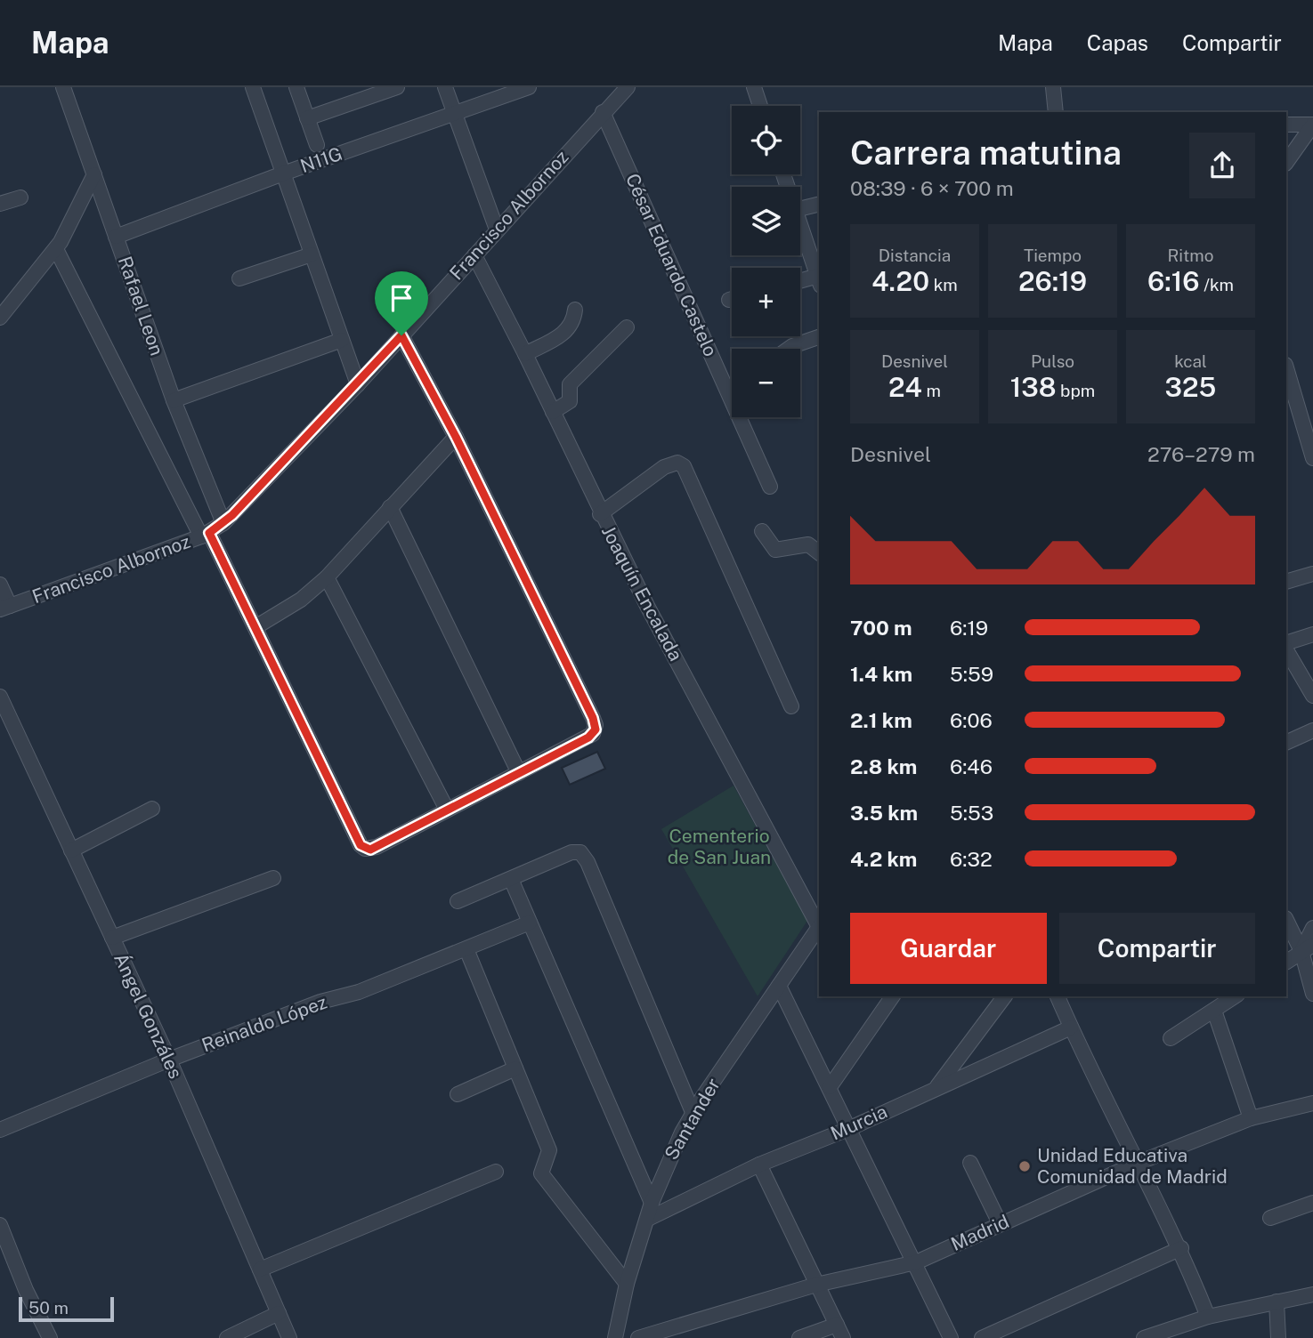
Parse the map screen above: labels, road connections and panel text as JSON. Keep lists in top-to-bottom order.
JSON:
{
  "streets": {
    "street": [
      "N11G",
      "Francisco Albornoz",
      "César Eduardo Castelo",
      "Rafael Leon",
      "Joaquín Encalada",
      "Ángel Gonzáles",
      "Reinaldo López",
      "Santander",
      "Murcia",
      "Madrid"
    ]
  },
  "crossings": [
    ["N11G", "Rafael Leon"],
    ["Francisco Albornoz", "César Eduardo Castelo"],
    ["Francisco Albornoz", "Rafael Leon"],
    ["Francisco Albornoz", "Joaquín Encalada"],
    ["Ángel Gonzáles", "Reinaldo López"],
    ["Santander", "Murcia"]
  ],
  "parks": ["Cementerio de San Juan"],
  "places": ["Unidad Educativa Comunidad de Madrid"],
  "scale_bar": "50 m",
  "page": {
    "header": "Mapa",
    "nav": ["Mapa", "Capas", "Compartir"],
    "map_buttons": ["+", "−"],
    "heading": ["Carrera matutina", "08:39 · 6 × 700 m"],
    "stats": [
      ["Distancia", "4.20 km"],
      ["Tiempo", "26:19"],
      ["Ritmo", "6:16 /km"],
      ["Desnivel", "24 m"],
      ["Pulso", "138 bpm"],
      ["kcal", "325"]
    ],
    "chart": ["Desnivel", "276–279 m"],
    "list": [
      {
        "name": "700 m",
        "note": "6:19"
      },
      {
        "name": "1.4 km",
        "note": "5:59"
      },
      {
        "name": "2.1 km",
        "note": "6:06"
      },
      {
        "name": "2.8 km",
        "note": "6:46"
      },
      {
        "name": "3.5 km",
        "note": "5:53"
      },
      {
        "name": "4.2 km",
        "note": "6:32"
      }
    ],
    "buttons": ["Guardar", "Compartir"],
    "scale": "50 m"
  }
}
